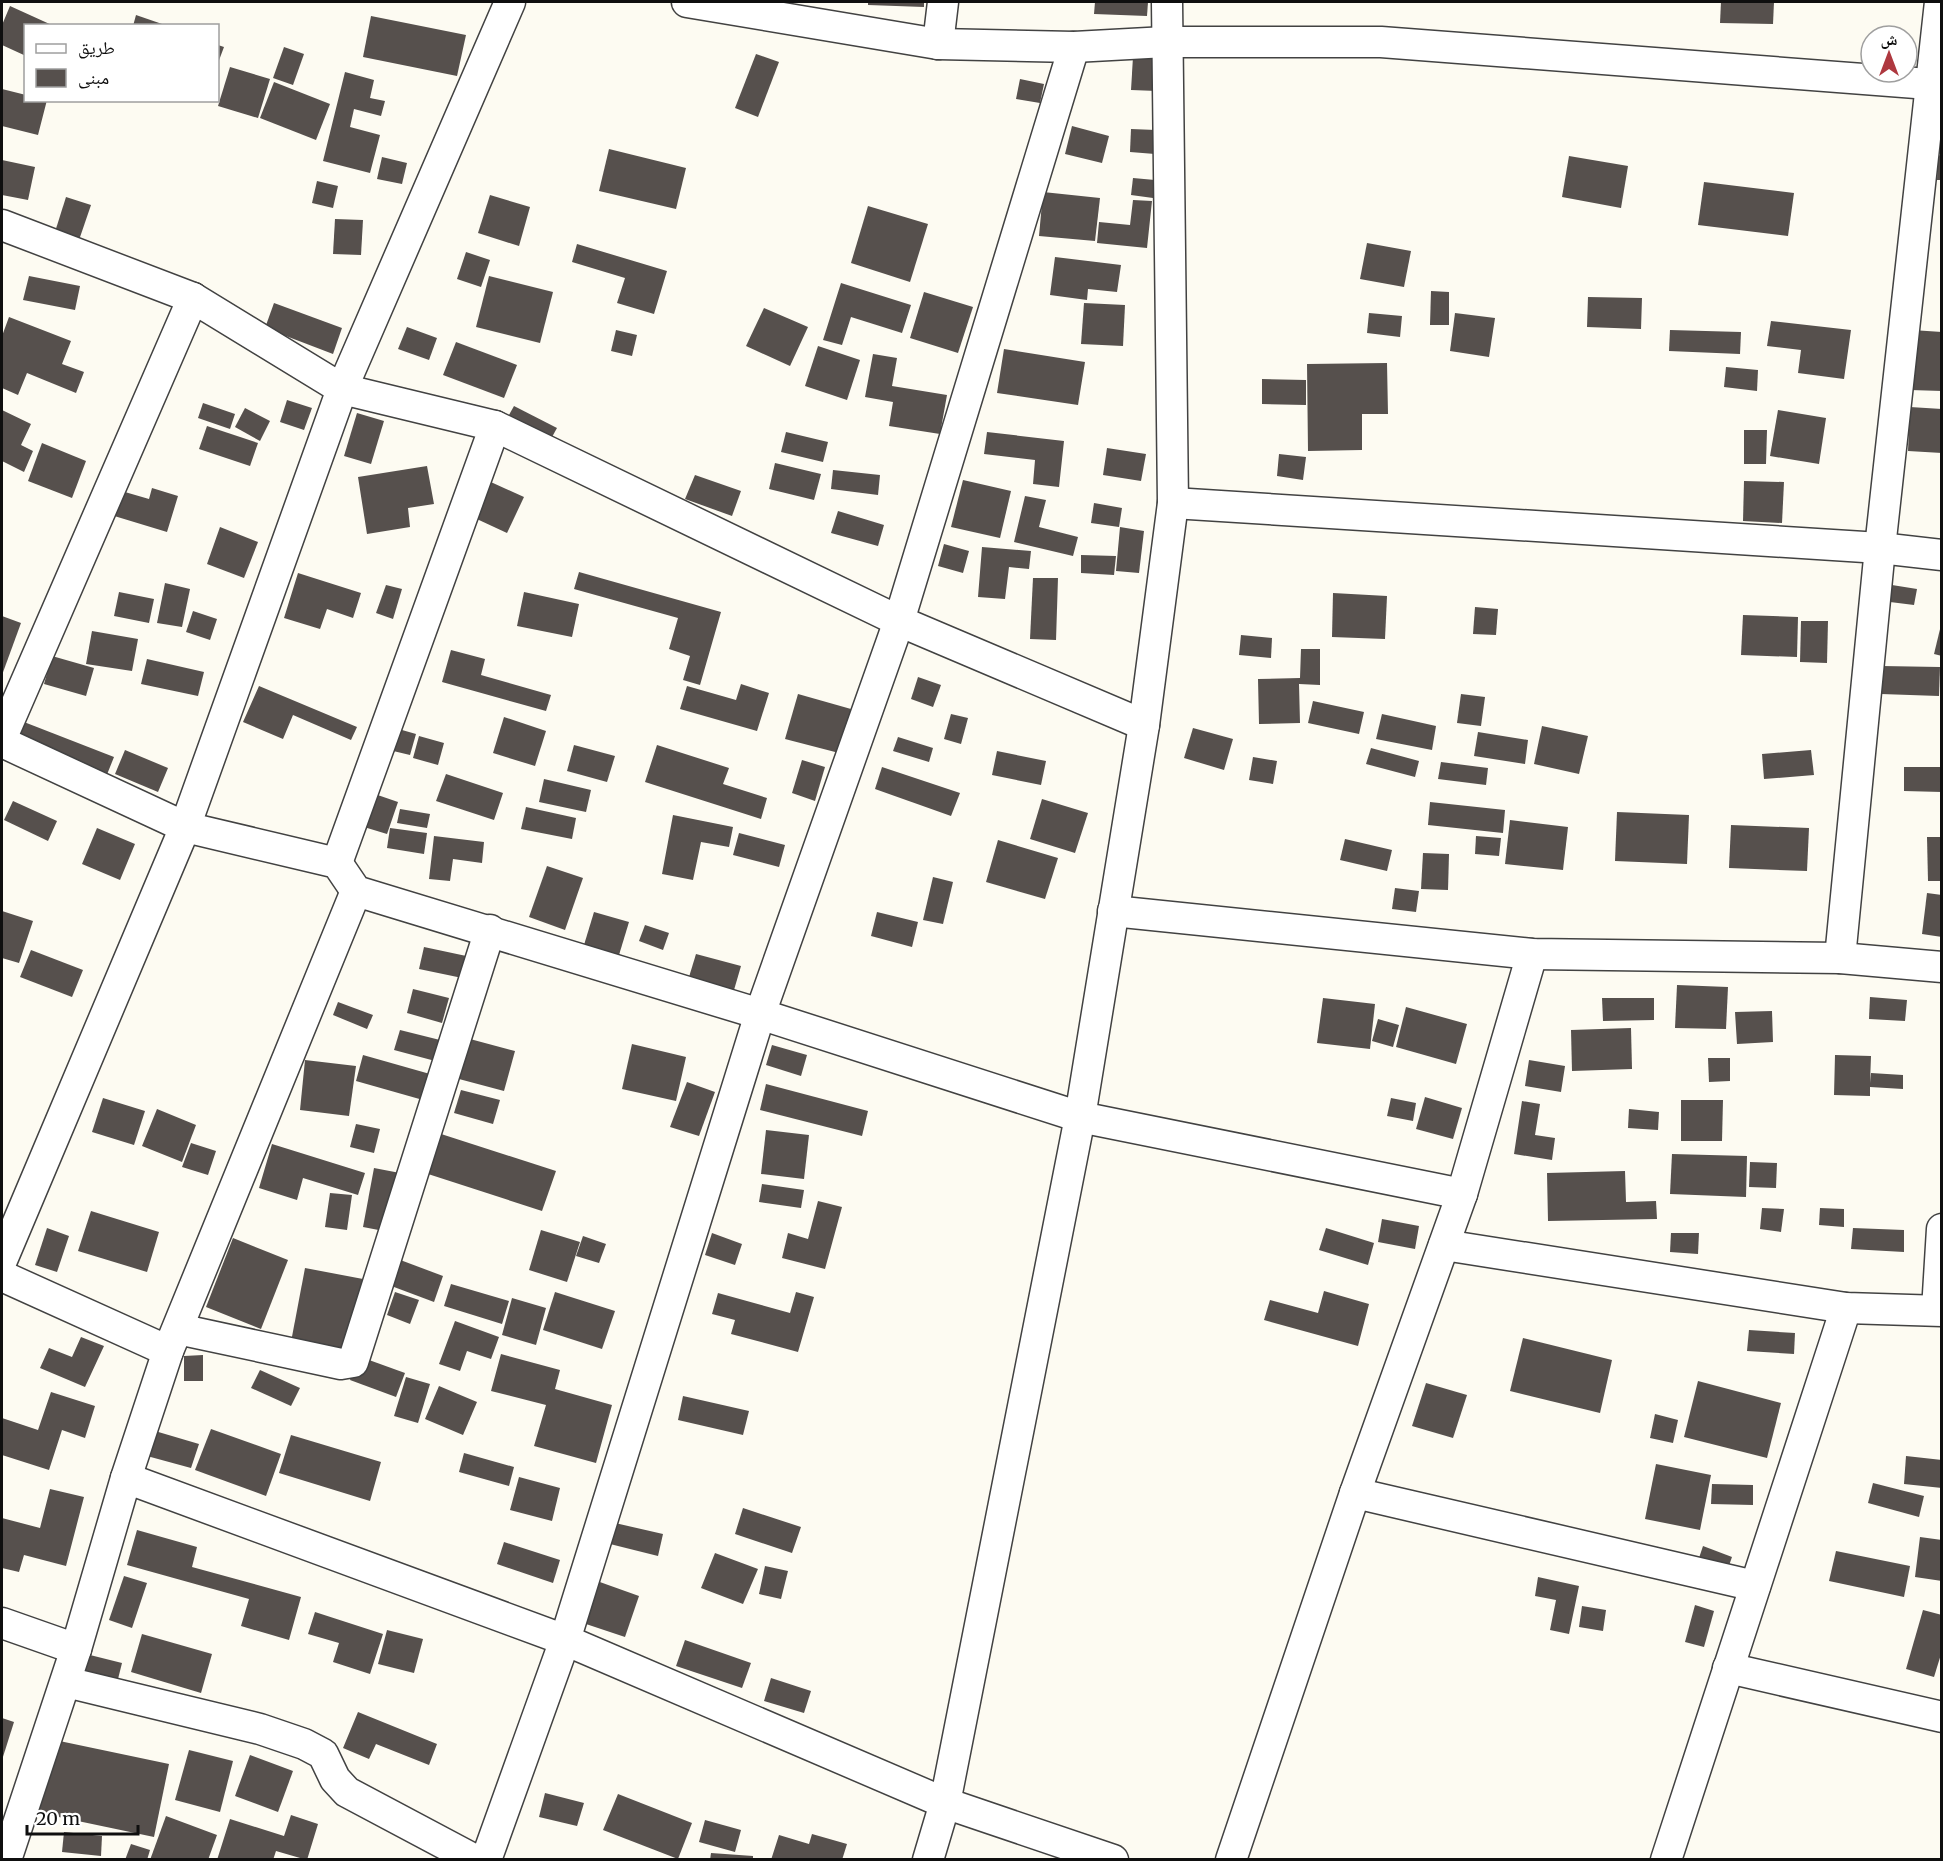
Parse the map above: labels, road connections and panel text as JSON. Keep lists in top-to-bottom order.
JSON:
{
  "legend": ["طريق", "مبنى"],
  "scale_bar": "20 m",
  "north": "top"
}
